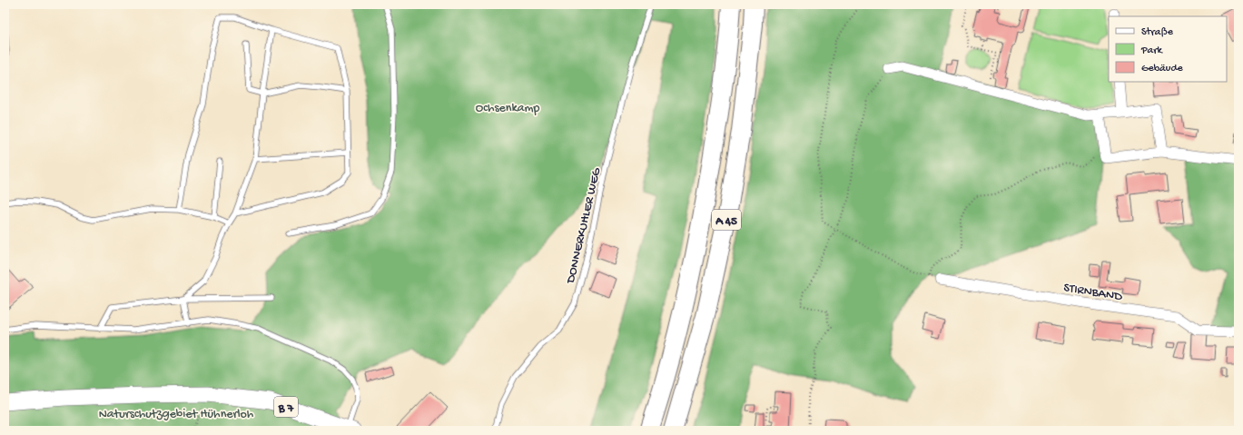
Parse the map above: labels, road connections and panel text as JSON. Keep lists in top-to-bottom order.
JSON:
{
  "streets": {
    "highway": ["A 45"],
    "main road": ["B 7"],
    "street": ["STIRNBAND"],
    "lane": ["DONNERKUHLER WEG"]
  },
  "parks": ["Ochsenkamp", "Naturschutzgebiet Hühnerloh"],
  "legend": ["Straße", "Park", "Gebäude"]
}
